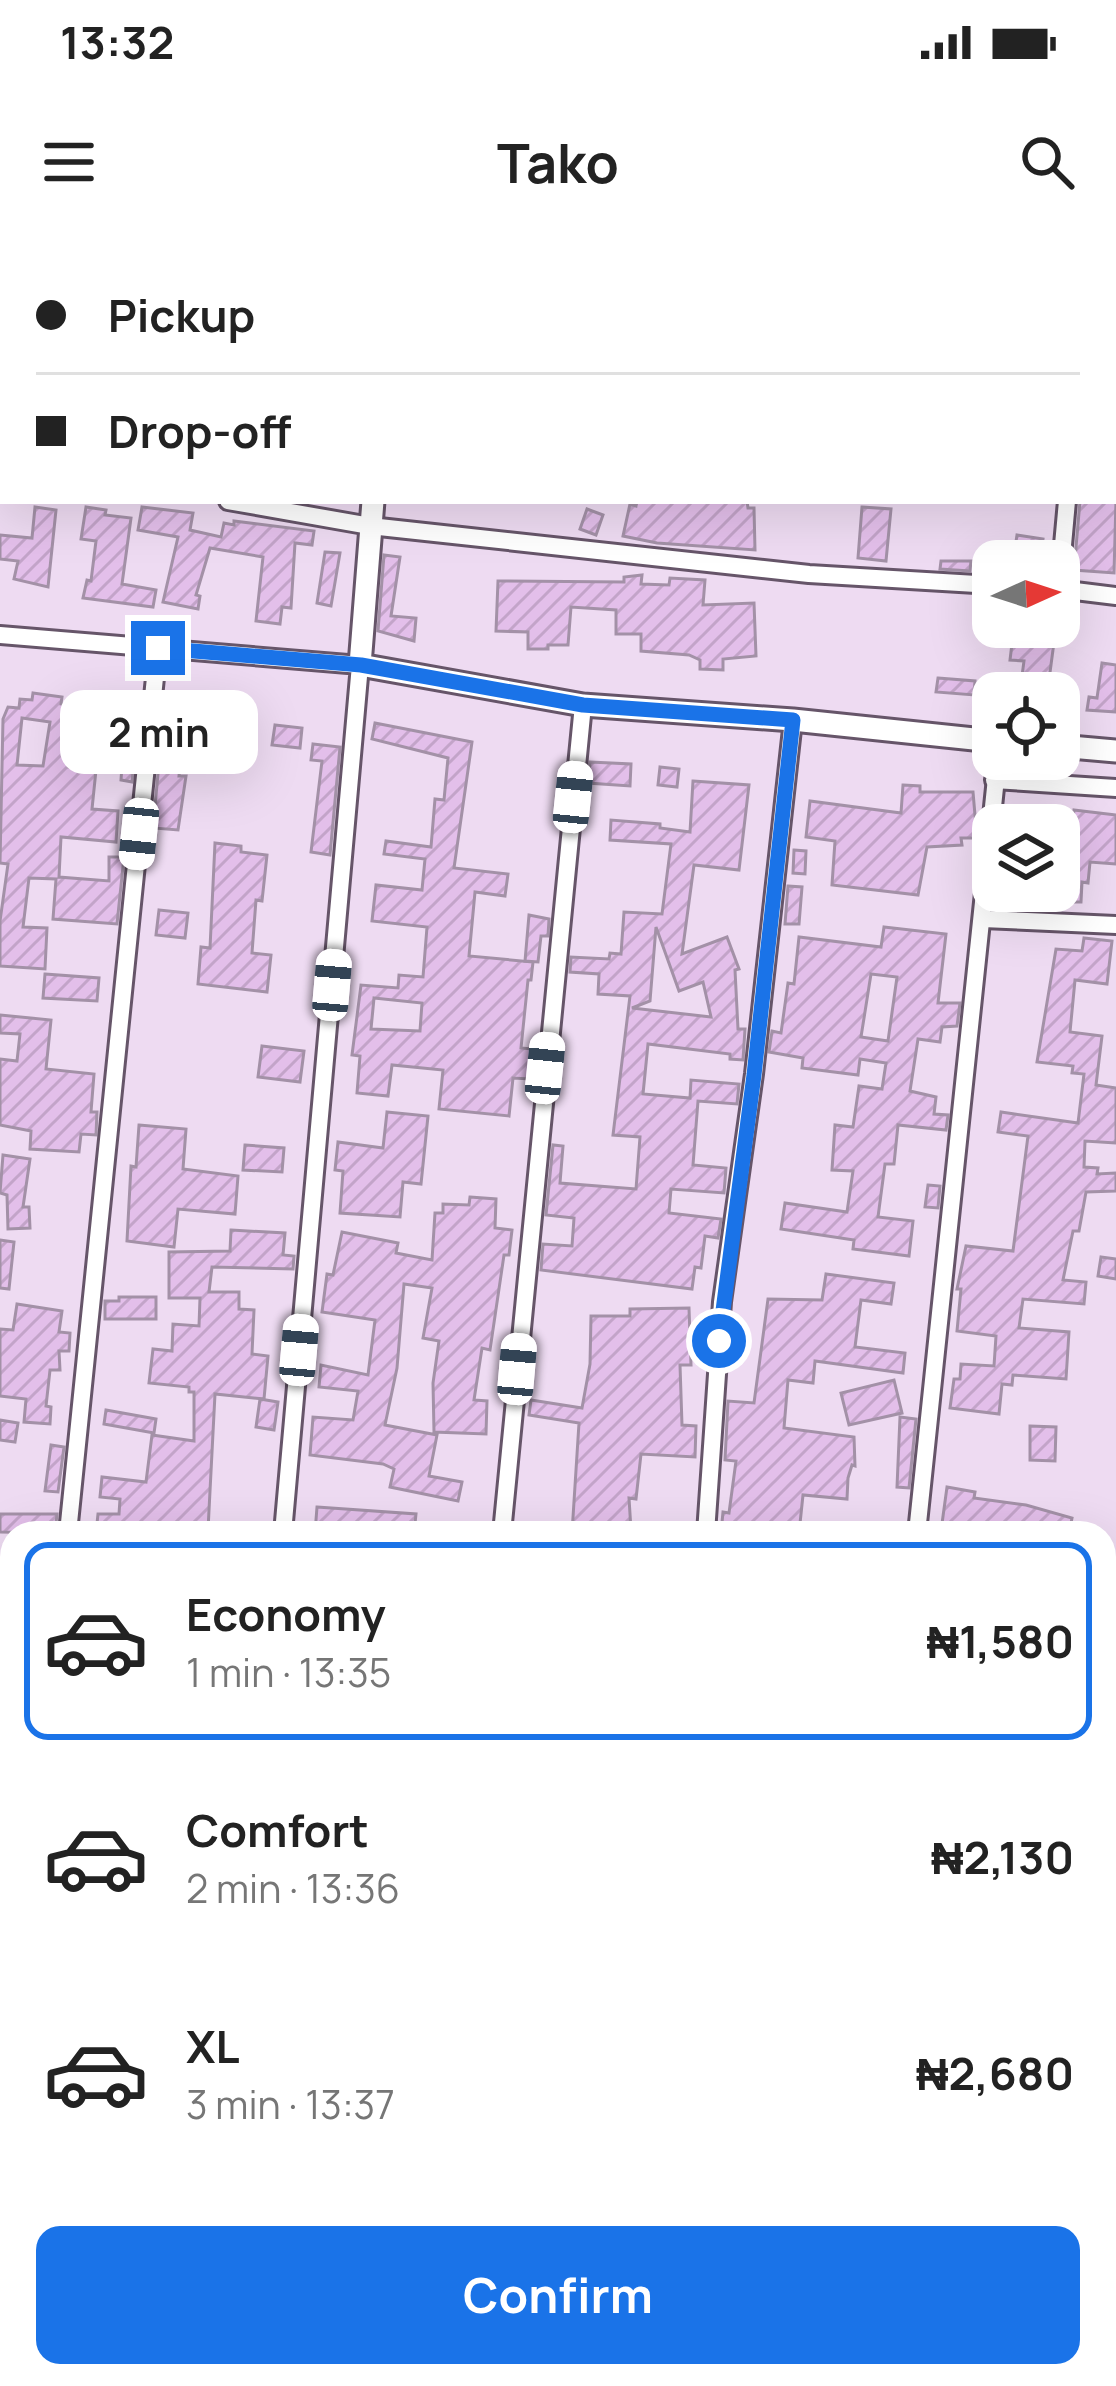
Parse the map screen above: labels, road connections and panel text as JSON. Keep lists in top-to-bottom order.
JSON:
{
  "north": "right",
  "page": {
    "status": "13:32",
    "header": "Tako",
    "banner": ["Pickup", "Drop-off"],
    "bubble": "2 min",
    "list": [
      {
        "name": "Economy",
        "note": "1 min · 13:35",
        "value": "₦1,580"
      },
      {
        "name": "Comfort",
        "note": "2 min · 13:36",
        "value": "₦2,130"
      },
      {
        "name": "XL",
        "note": "3 min · 13:37",
        "value": "₦2,680"
      }
    ],
    "buttons": "Confirm"
  }
}
